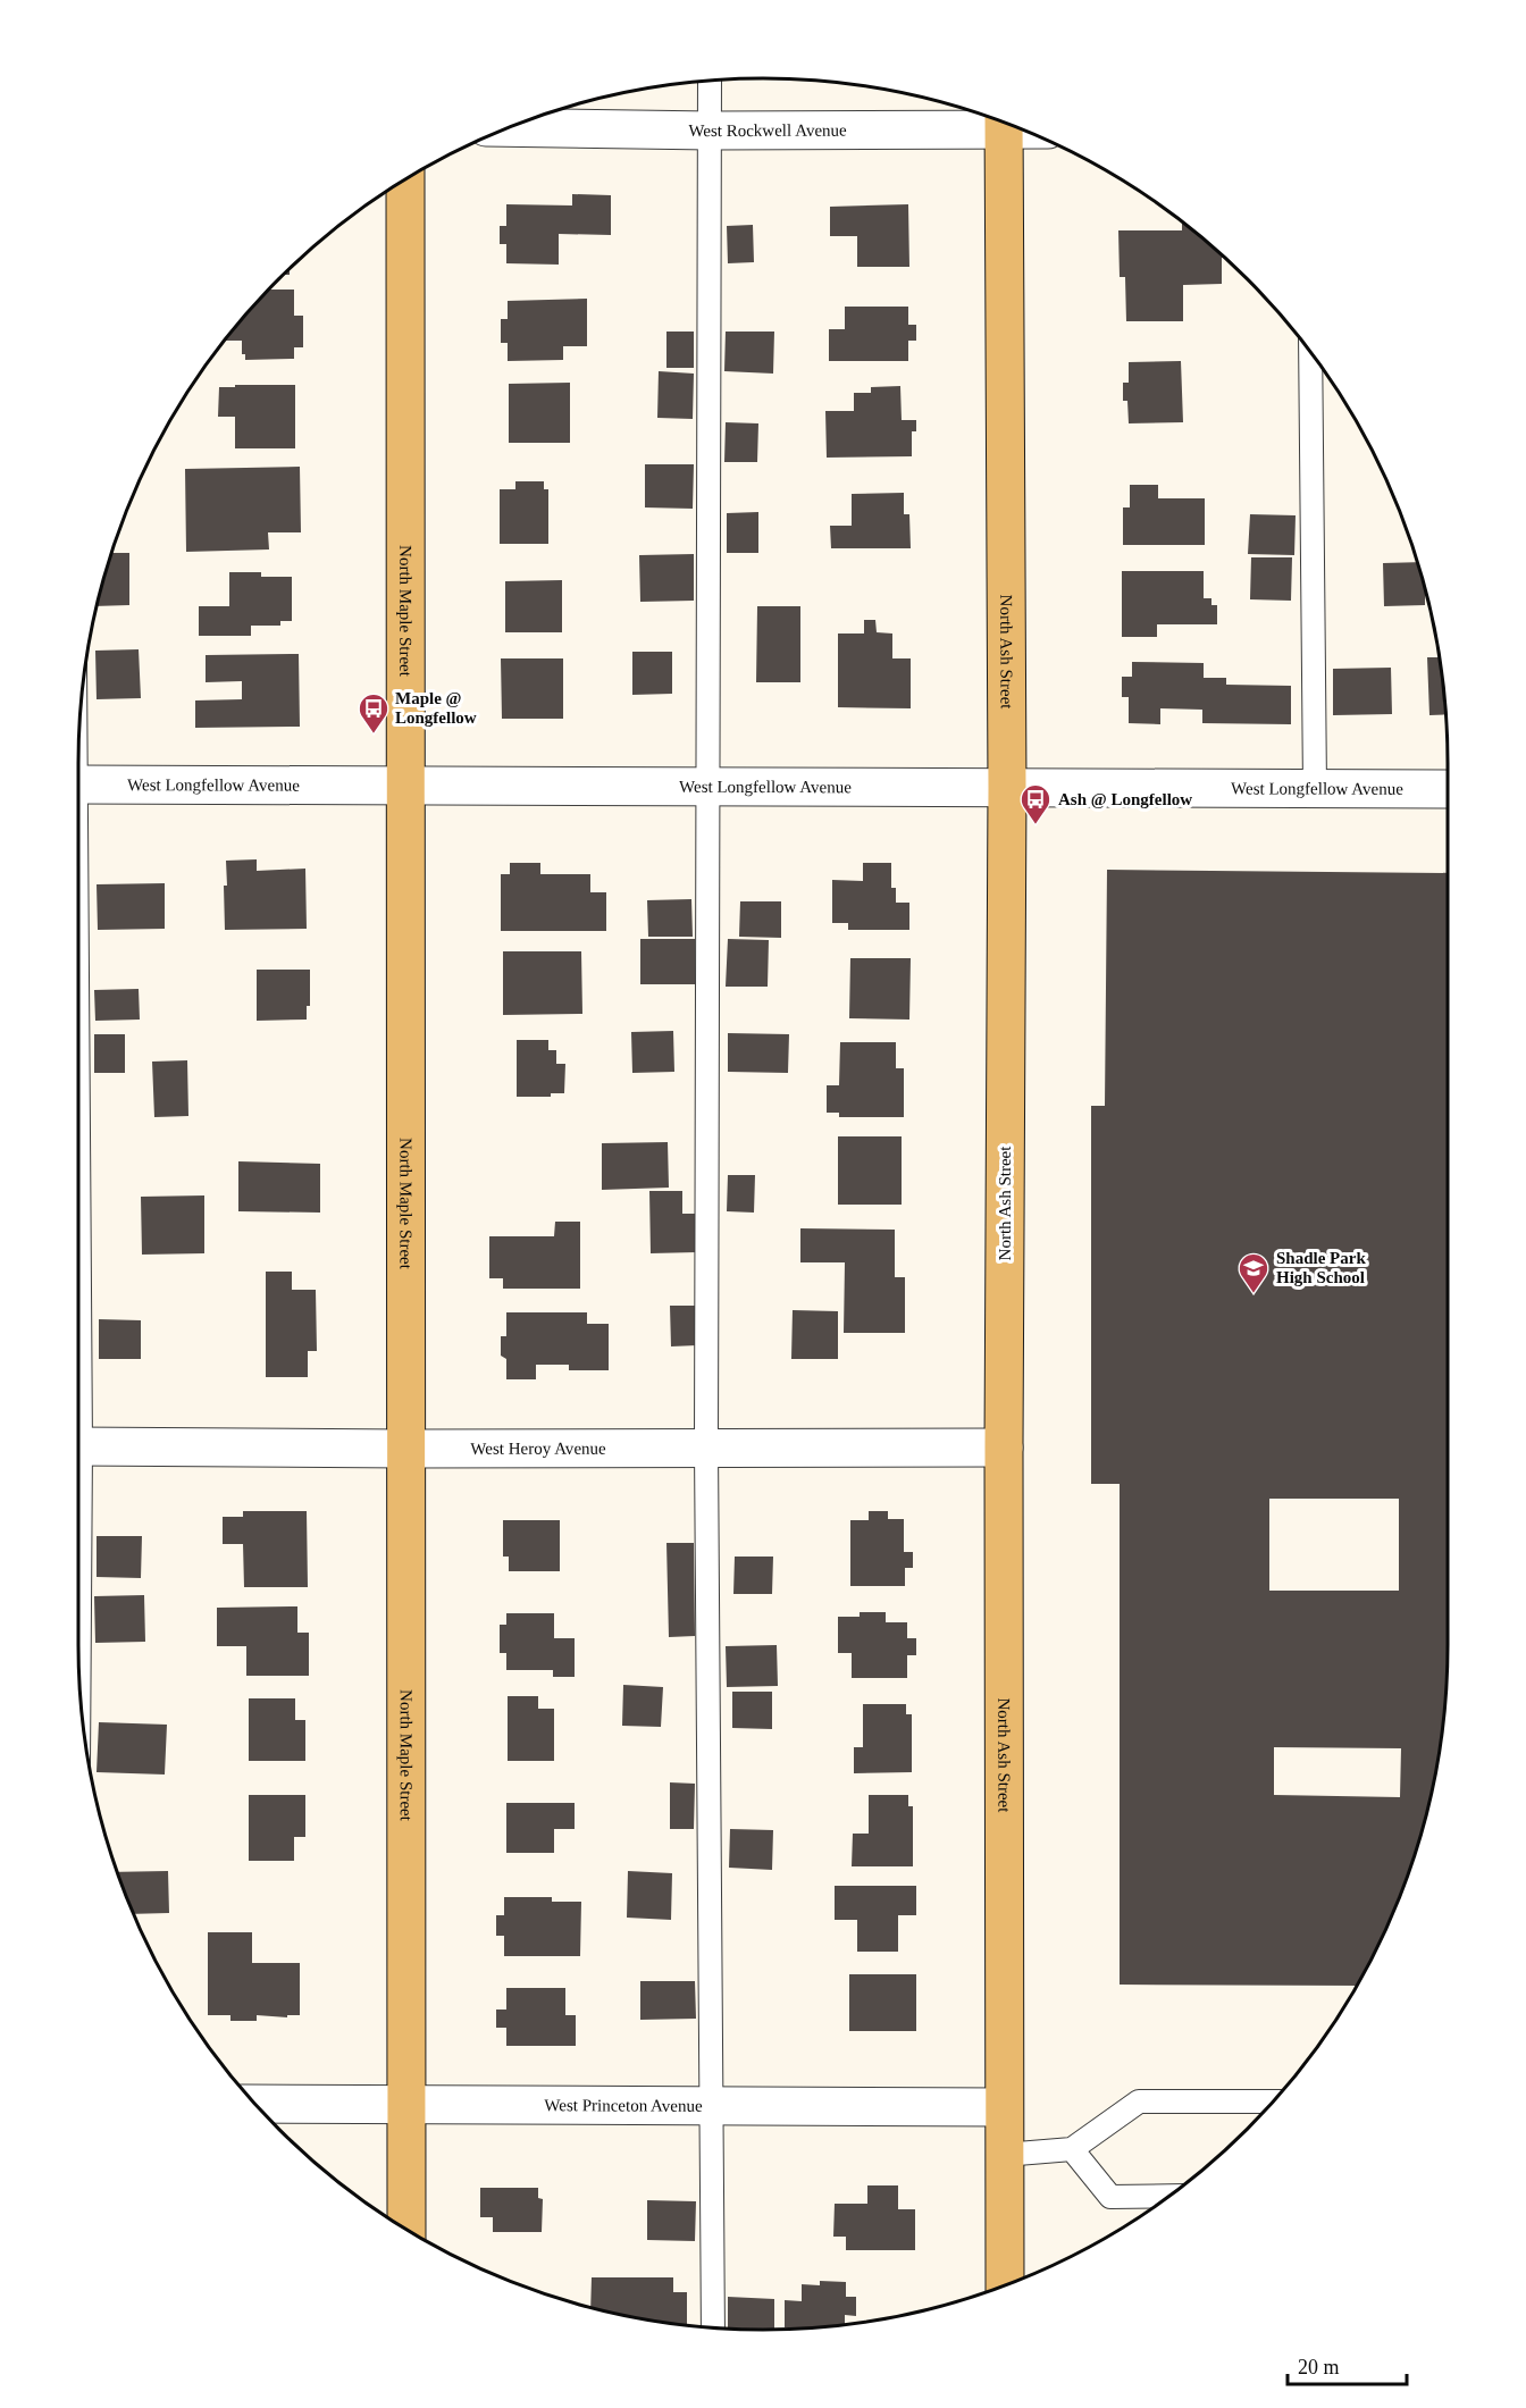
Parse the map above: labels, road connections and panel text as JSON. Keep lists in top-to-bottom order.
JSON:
{
  "streets": {
    "main road": ["North Maple Street", "North Ash Street"],
    "street": [
      "West Rockwell Avenue",
      "West Longfellow Avenue",
      "West Heroy Avenue",
      "West Princeton Avenue"
    ]
  },
  "crossings": [
    ["North Maple Street", "West Longfellow Avenue"],
    ["North Maple Street", "West Heroy Avenue"],
    ["North Maple Street", "West Princeton Avenue"],
    ["North Ash Street", "West Longfellow Avenue"],
    ["North Ash Street", "West Heroy Avenue"],
    ["North Ash Street", "West Princeton Avenue"]
  ],
  "places": {
    "bus stop": ["Maple @ Longfellow", "Ash @ Longfellow"],
    "school or university": ["Shadle Park High School"]
  },
  "scale_bar": "20 m"
}
